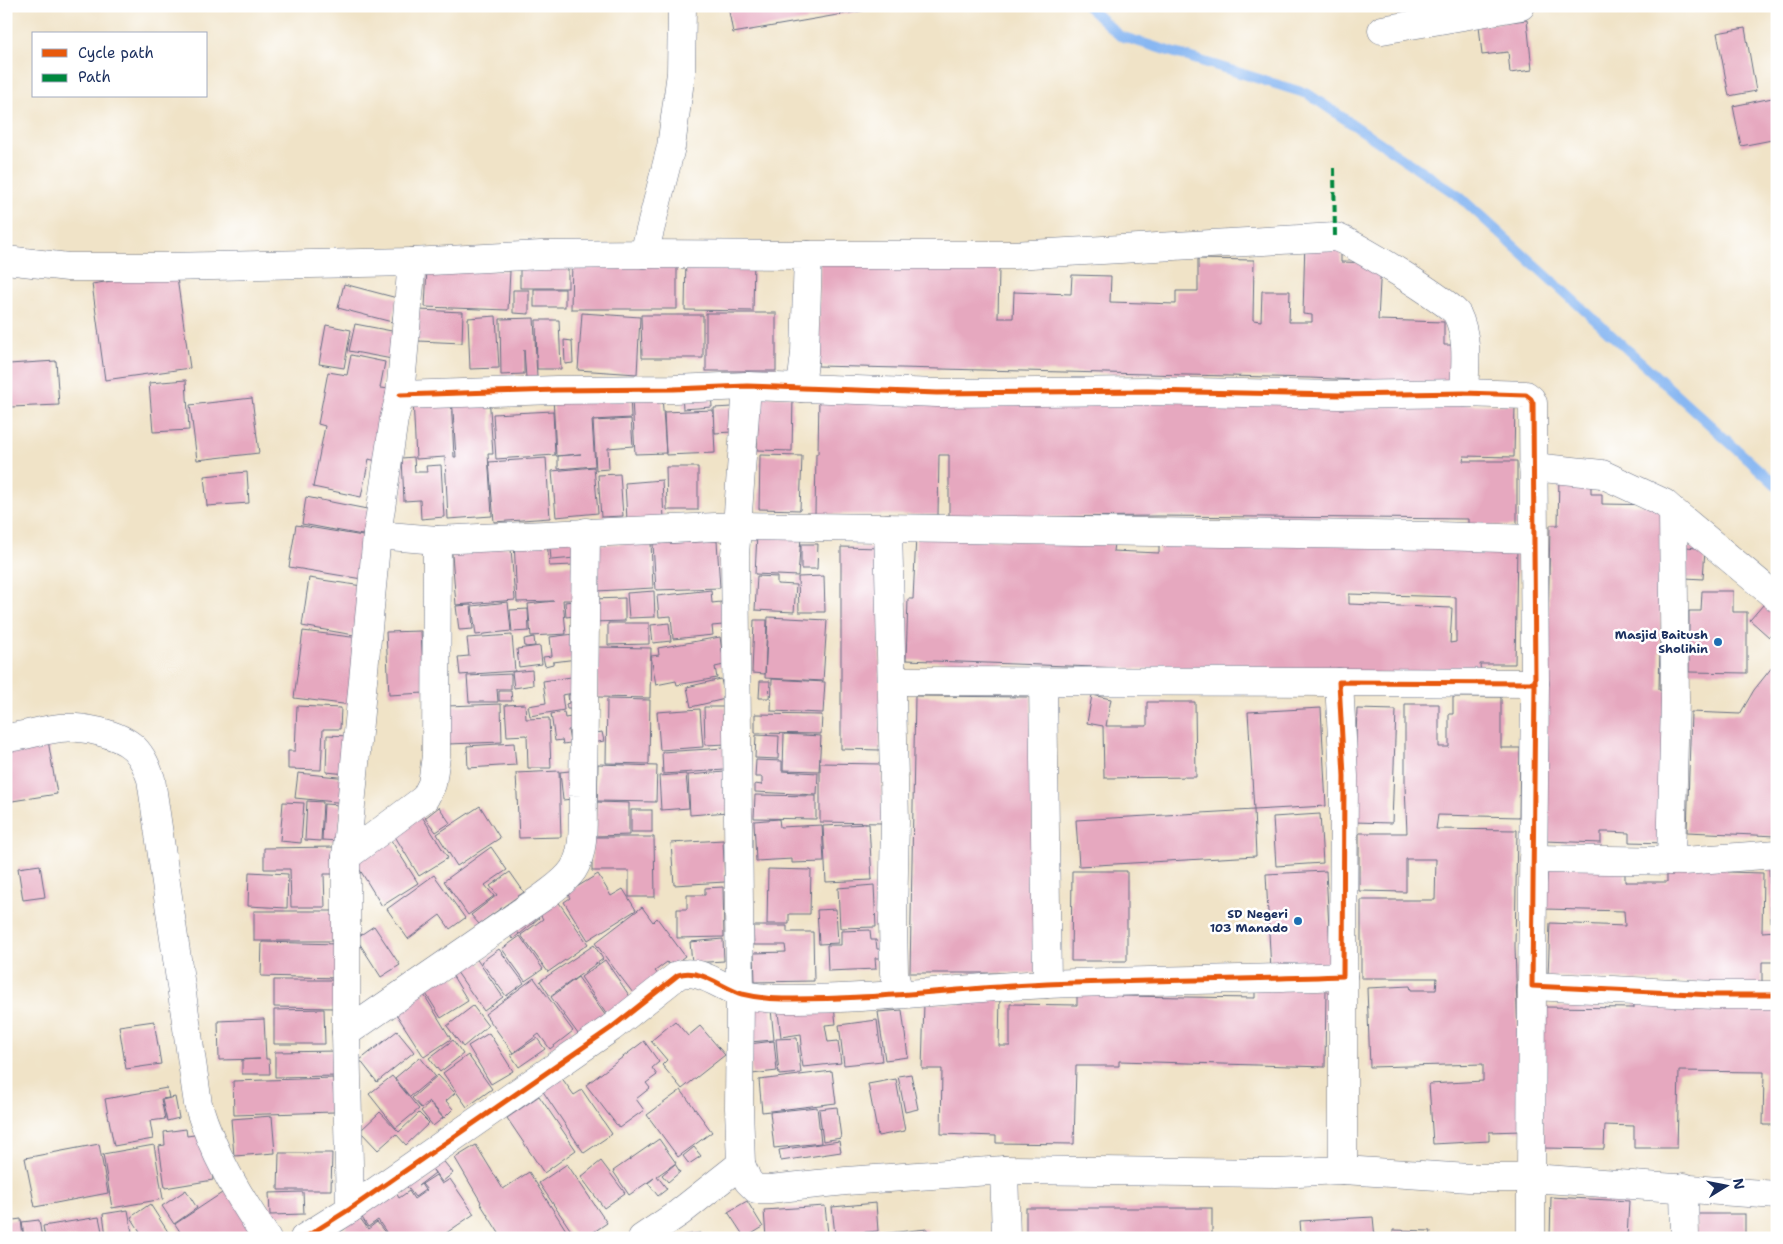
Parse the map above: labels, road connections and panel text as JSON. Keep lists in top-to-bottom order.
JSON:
{
  "places": ["Masjid Baitush Sholihin", "SD Negeri 103 Manado"],
  "legend": ["Cycle path", "Path"],
  "north": "right"
}
